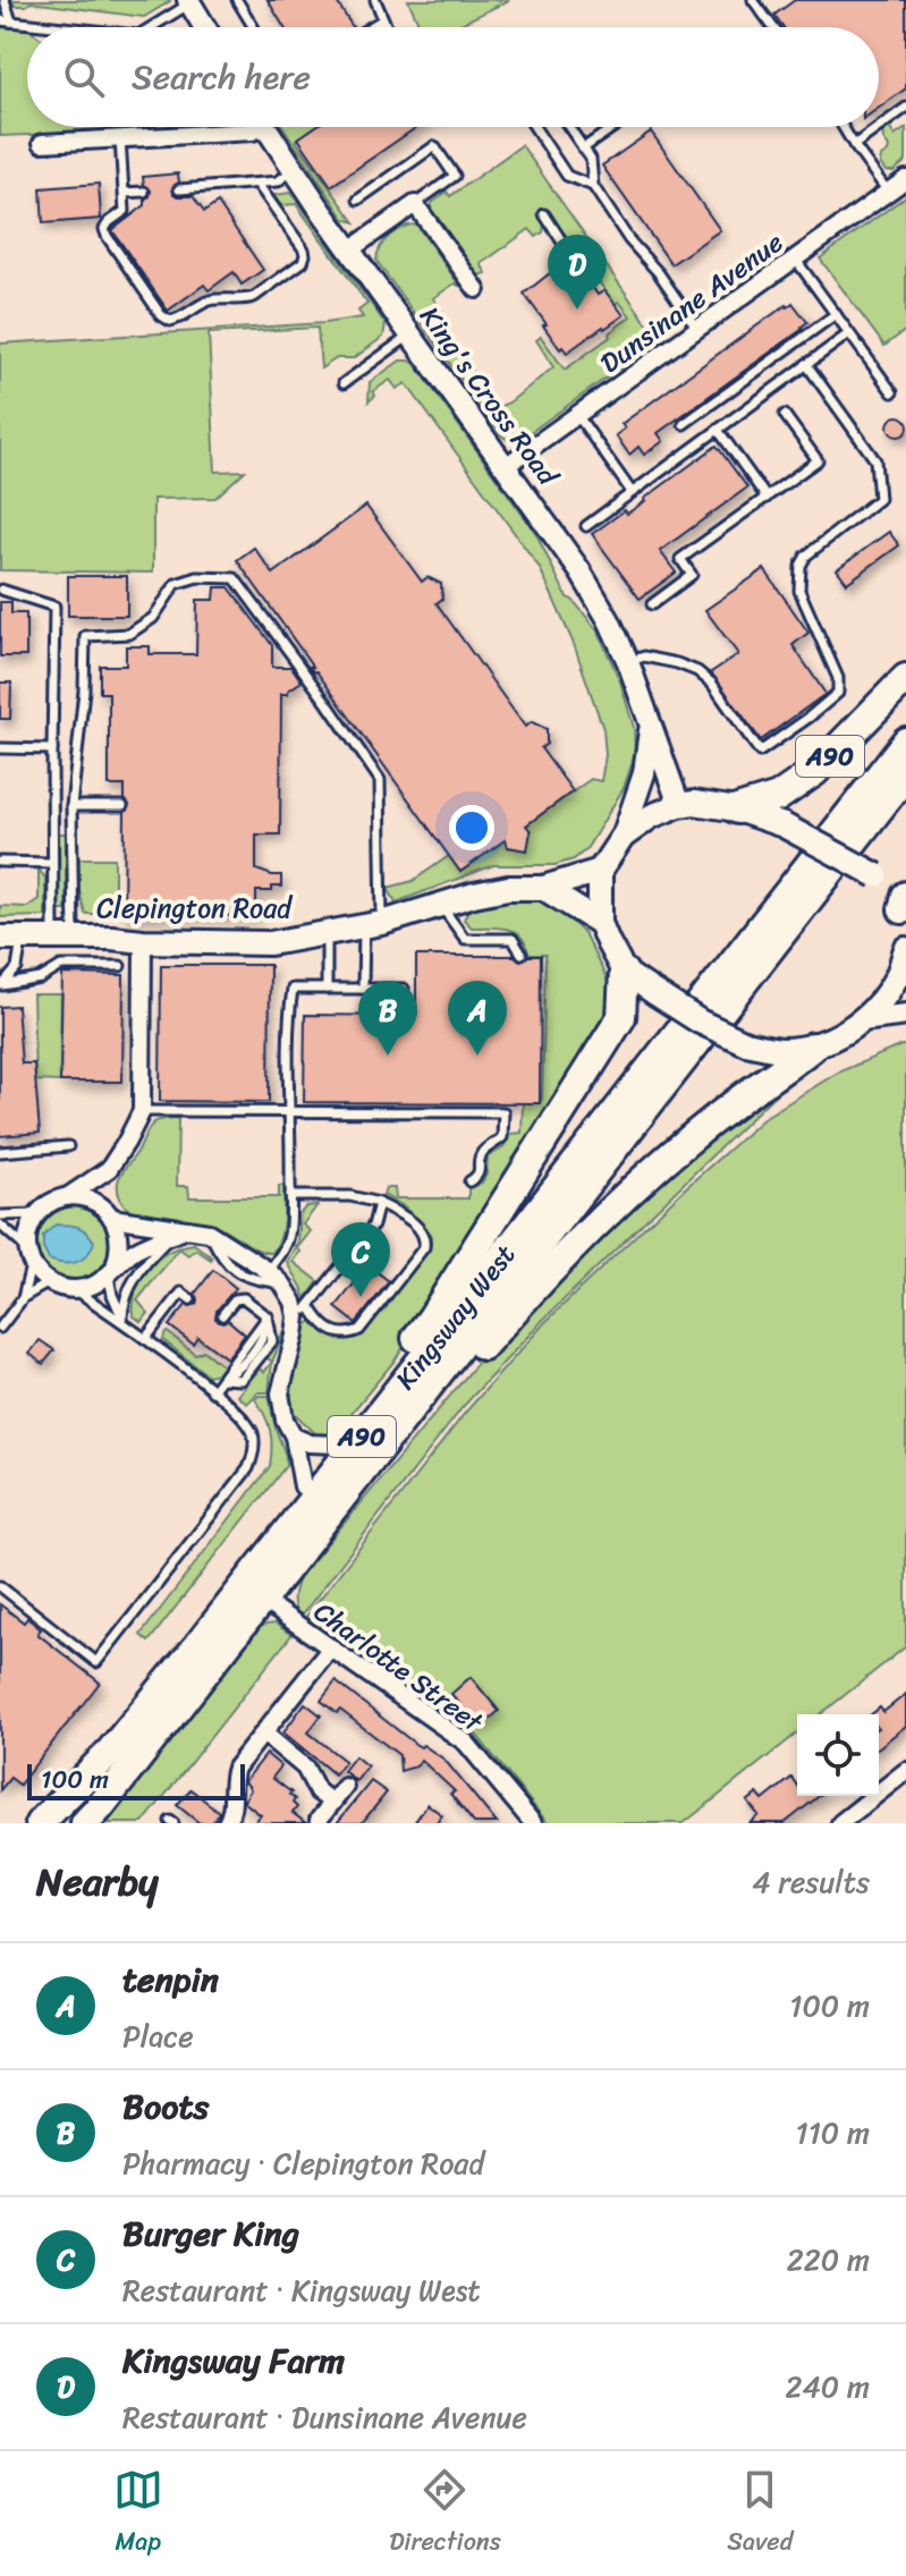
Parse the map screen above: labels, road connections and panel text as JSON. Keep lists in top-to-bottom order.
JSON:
{
  "streets": {
    "highway": ["A90", "Kingsway West"],
    "main road": ["Clepington Road"],
    "street": ["Dunsinane Avenue", "King's Cross Road", "Charlotte Street"]
  },
  "crossings": [
    ["Dunsinane Avenue", "King's Cross Road"],
    ["A90", "Kingsway West"],
    ["A90", "Charlotte Street"],
    ["Kingsway West", "Charlotte Street"]
  ],
  "scale_bar": "100 m",
  "page": {
    "search": "Search here",
    "pins": [
      "D",
      "A",
      "B",
      "C"
    ],
    "scale": "100 m",
    "heading": ["Nearby", "4 results"],
    "list": [
      {
        "mark": "A",
        "name": "tenpin",
        "note": "Place",
        "value": "100 m"
      },
      {
        "mark": "B",
        "name": "Boots",
        "note": "Pharmacy · Clepington Road",
        "value": "110 m"
      },
      {
        "mark": "C",
        "name": "Burger King",
        "note": "Restaurant · Kingsway West",
        "value": "220 m"
      },
      {
        "mark": "D",
        "name": "Kingsway Farm",
        "note": "Restaurant · Dunsinane Avenue",
        "value": "240 m"
      }
    ],
    "nav": ["Map", "Directions", "Saved"]
  }
}
